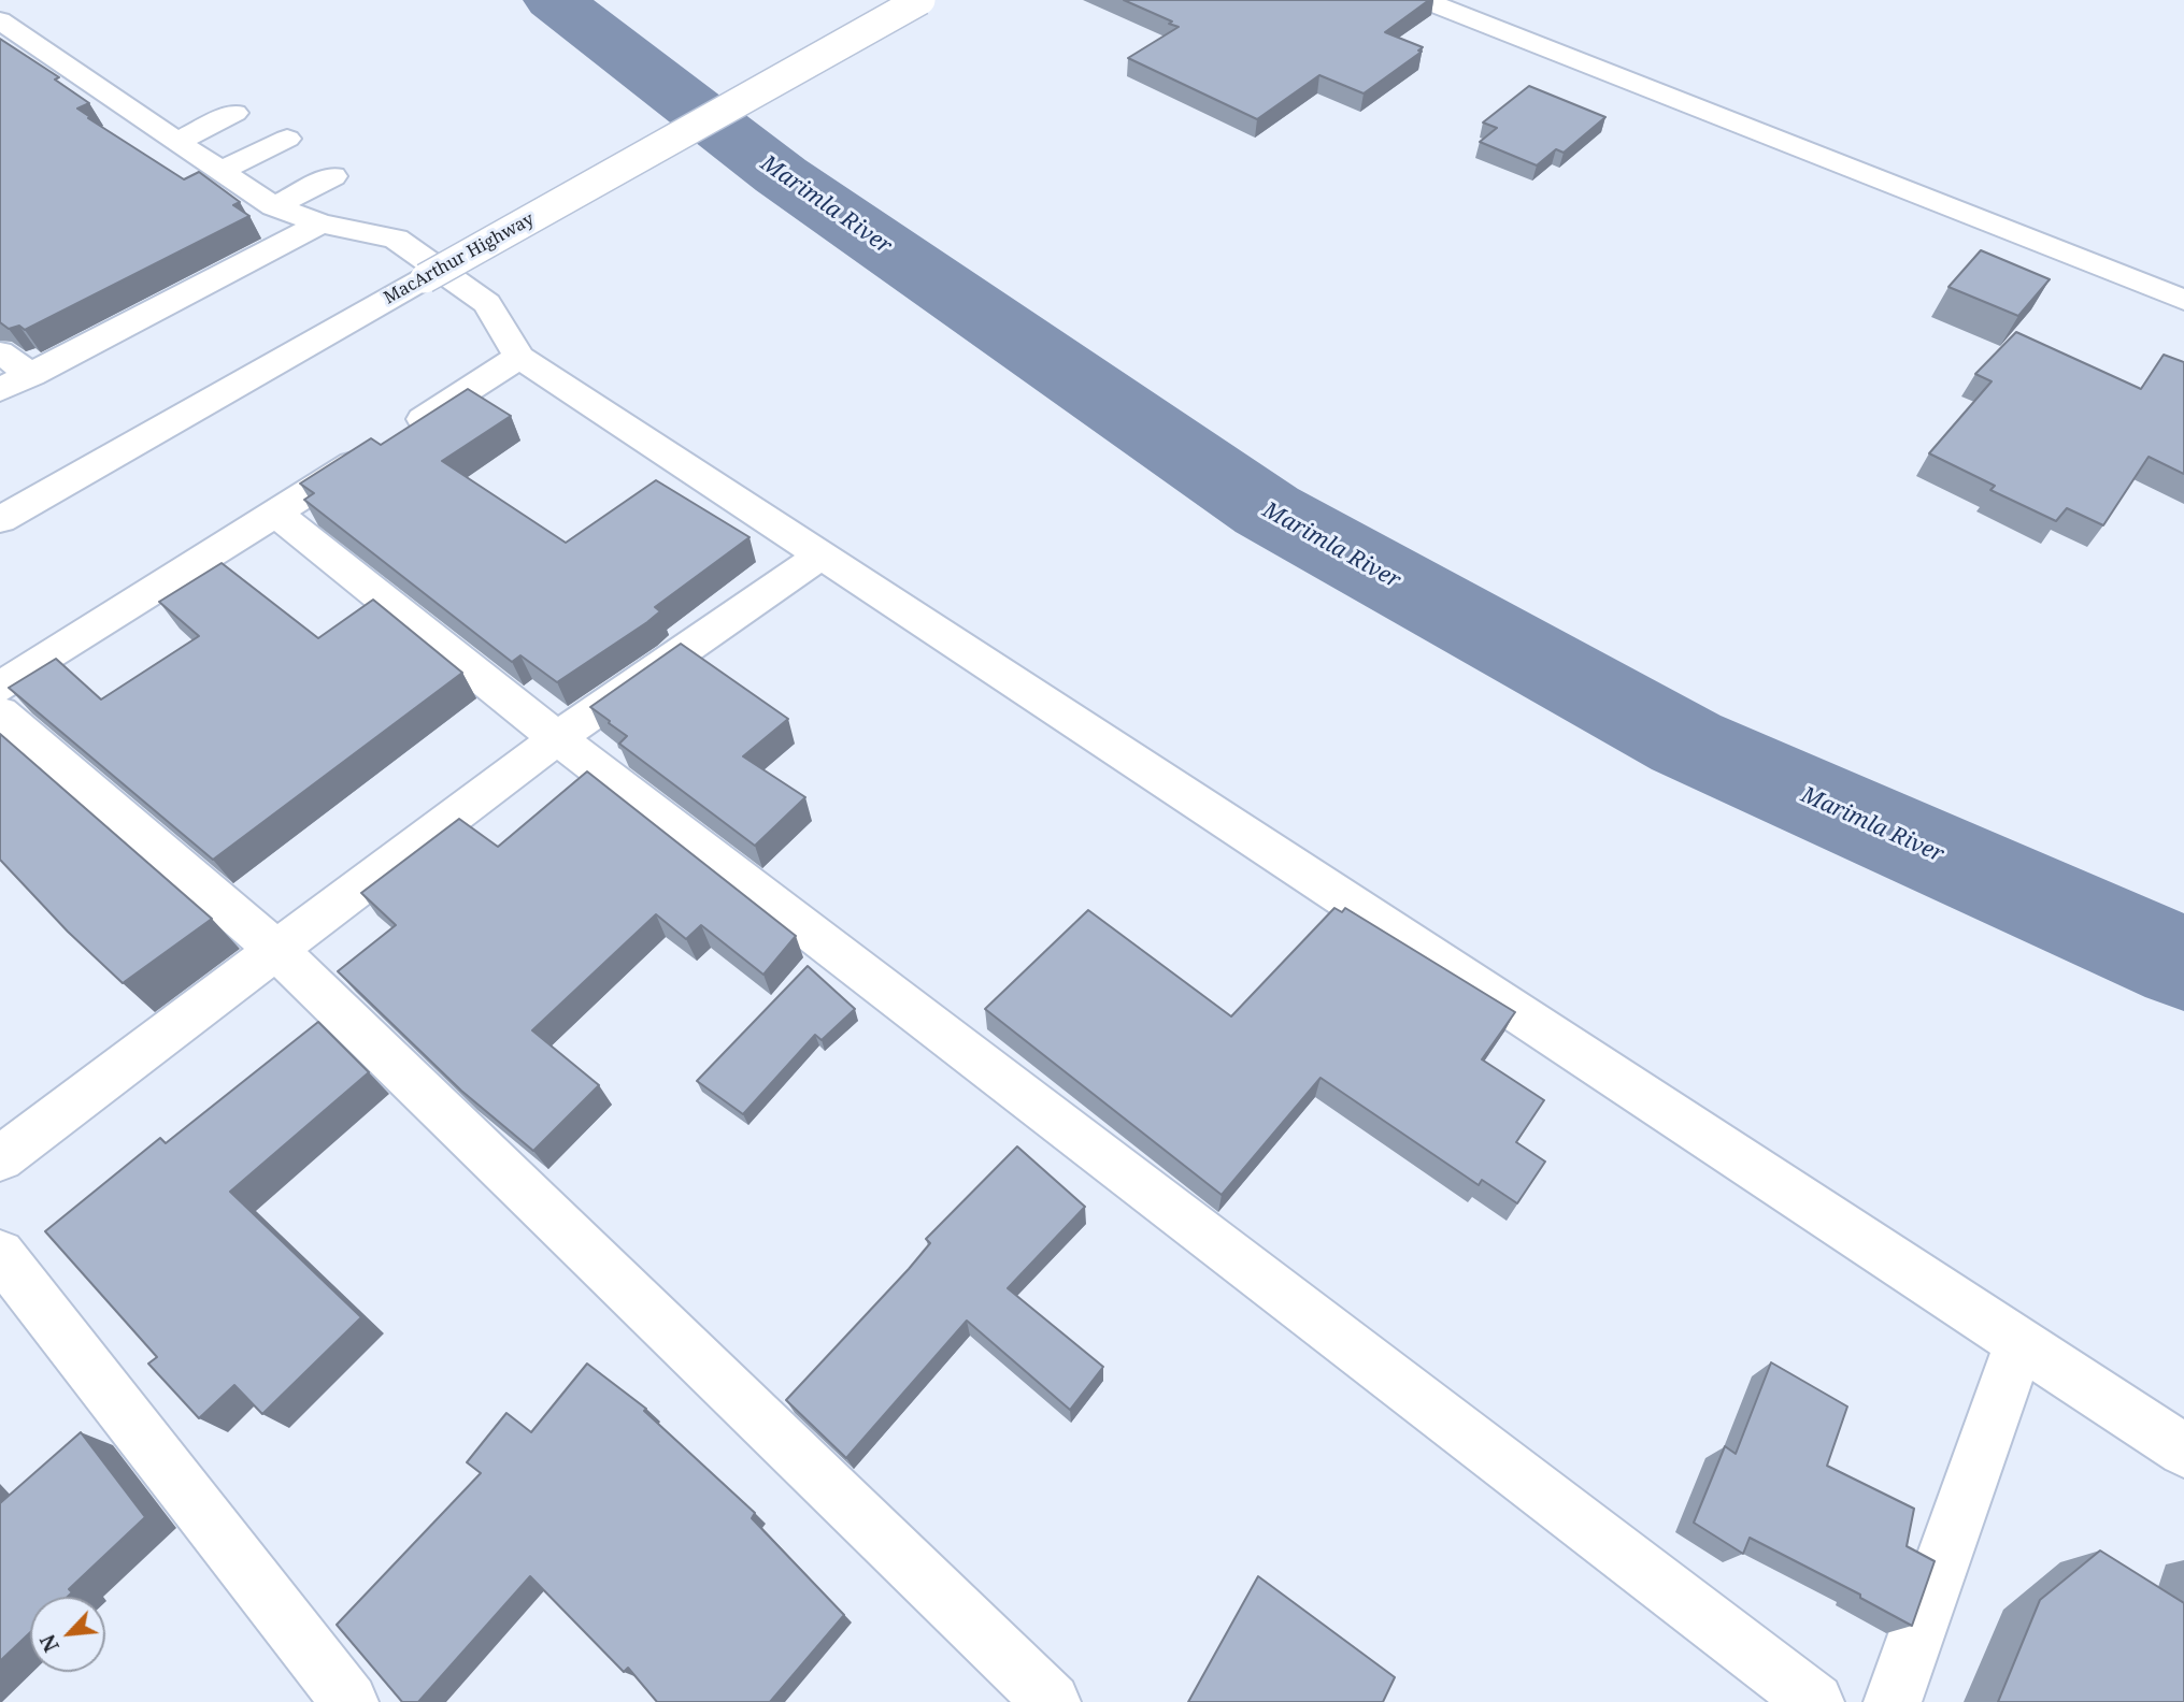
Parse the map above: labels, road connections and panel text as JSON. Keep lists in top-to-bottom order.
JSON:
{
  "streets": {
    "main road": ["MacArthur Highway"]
  },
  "water": ["Marimla River"],
  "north": "bottom left"
}
